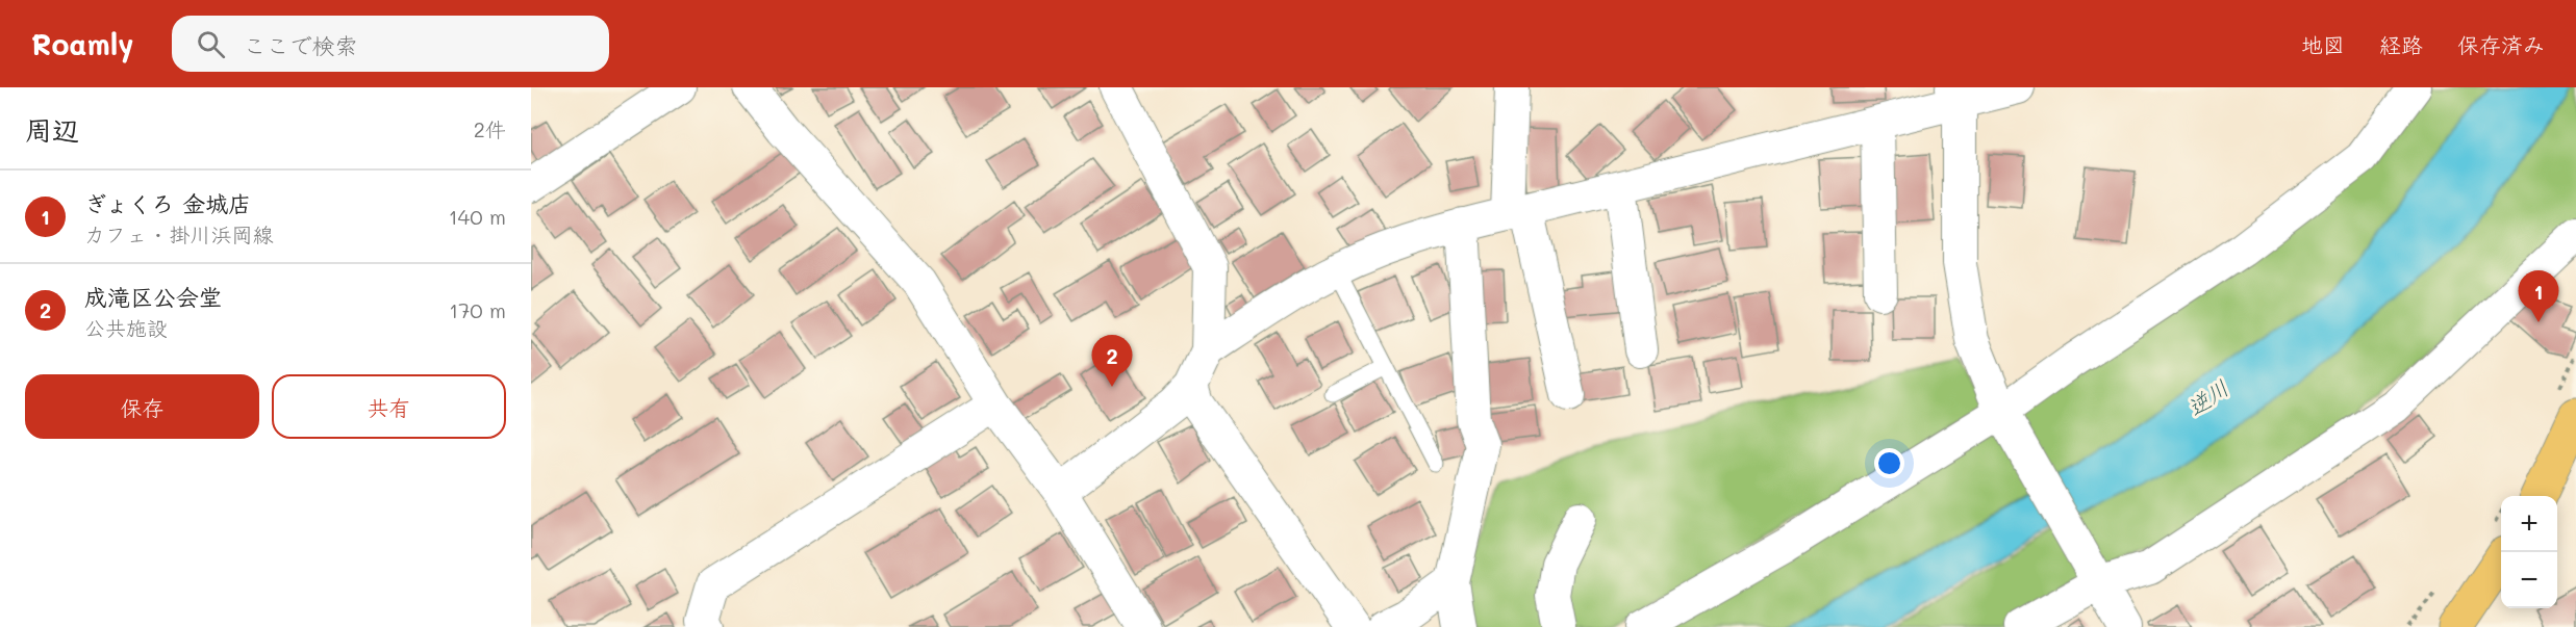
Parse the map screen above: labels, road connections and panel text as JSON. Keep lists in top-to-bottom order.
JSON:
{
  "water": ["逆川"],
  "page": {
    "header": "Roamly",
    "search": "ここで検索",
    "nav": ["地図", "経路", "保存済み"],
    "heading": ["周辺", "2件"],
    "list": [
      {
        "mark": "1",
        "name": "ぎょくろ 金城店",
        "note": "カフェ · 掛川浜岡線",
        "value": "140 m"
      },
      {
        "mark": "2",
        "name": "成滝区公会堂",
        "note": "公共施設",
        "value": "170 m"
      }
    ],
    "pins": ["1", "2"],
    "buttons": ["保存", "共有"],
    "map_buttons": ["+", "−"]
  }
}
